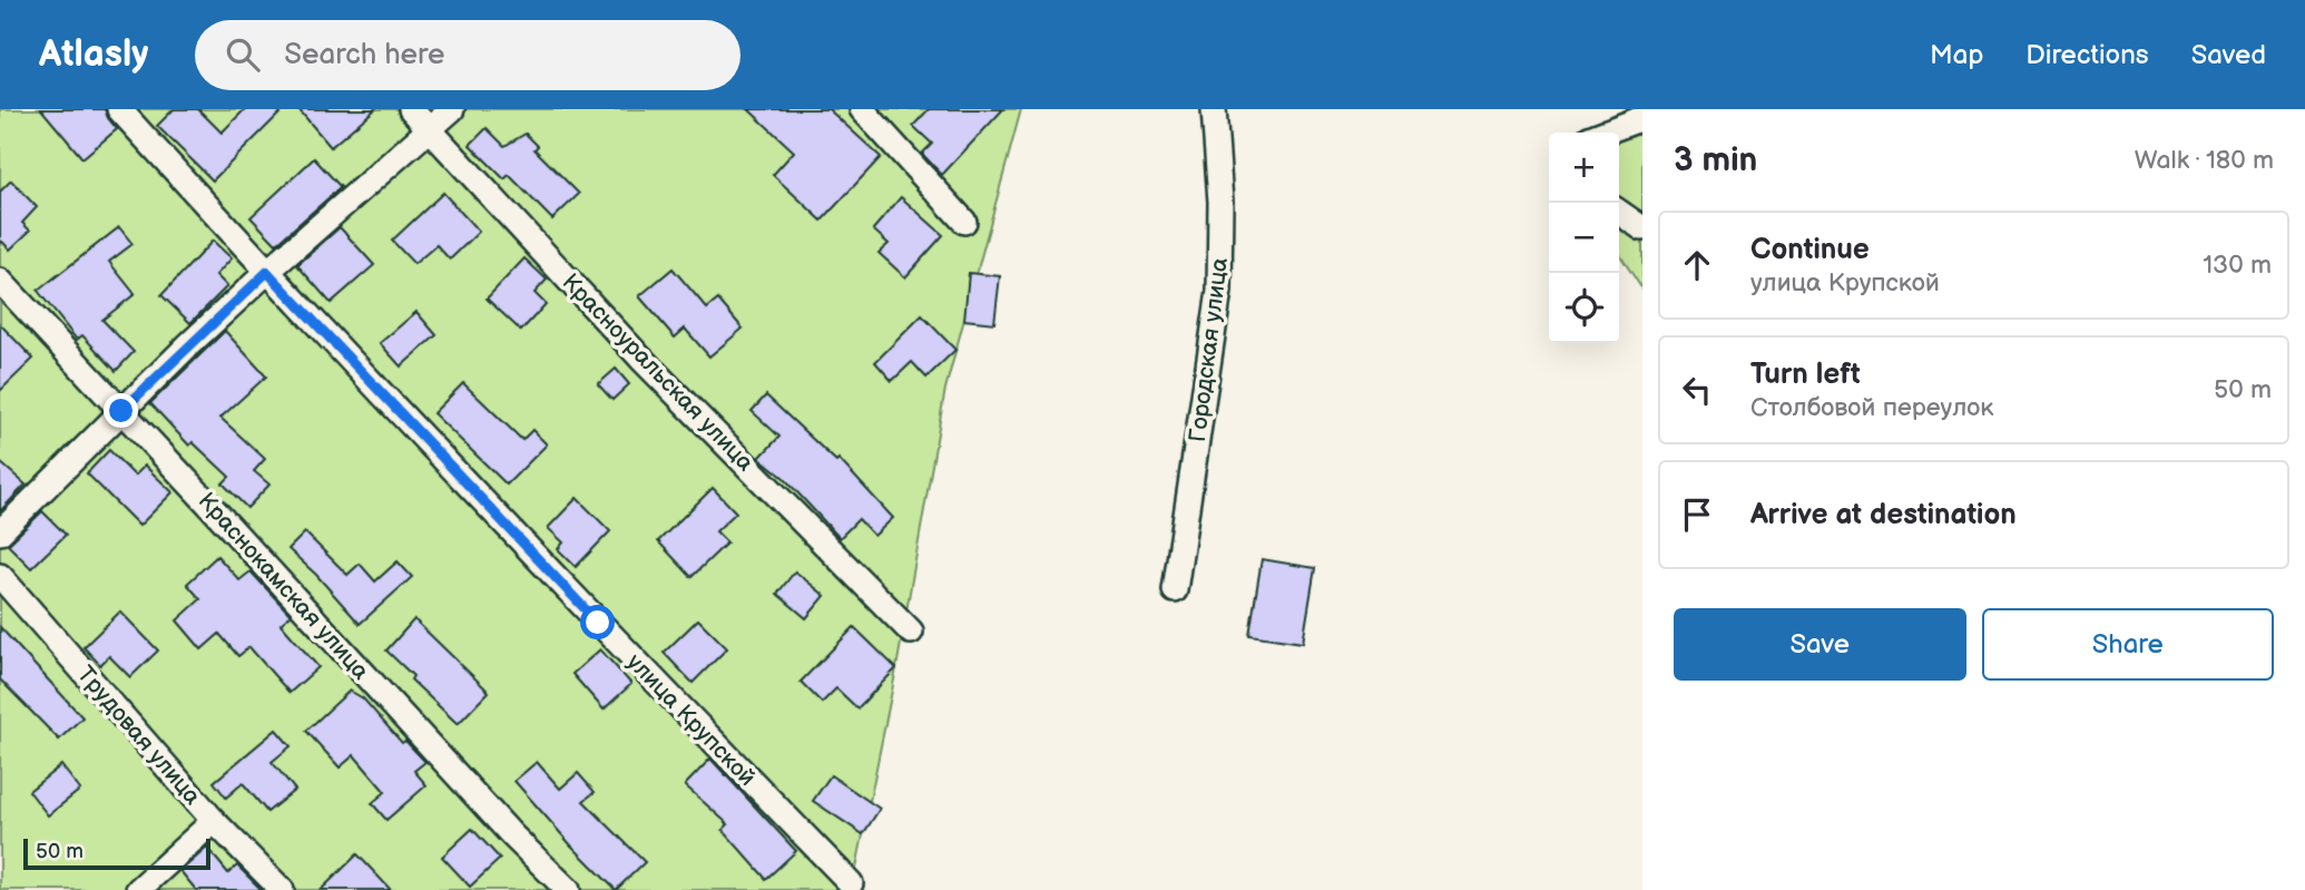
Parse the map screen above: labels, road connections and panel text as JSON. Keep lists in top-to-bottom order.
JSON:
{
  "streets": {
    "street": [
      "Городская улица",
      "Красноуральская улица",
      "Краснокамская улица",
      "улица Крупской",
      "Трудовая улица"
    ]
  },
  "scale_bar": "50 m",
  "page": {
    "header": "Atlasly",
    "search": "Search here",
    "nav": ["Map", "Directions", "Saved"],
    "heading": ["3 min", "Walk · 180 m"],
    "map_buttons": ["+", "−"],
    "list": [
      ["Continue", "улица Крупской", "130 m"],
      ["Turn left", "Столбовой переулок", "50 m"],
      "Arrive at destination"
    ],
    "buttons": ["Save", "Share"],
    "scale": "50 m"
  }
}
